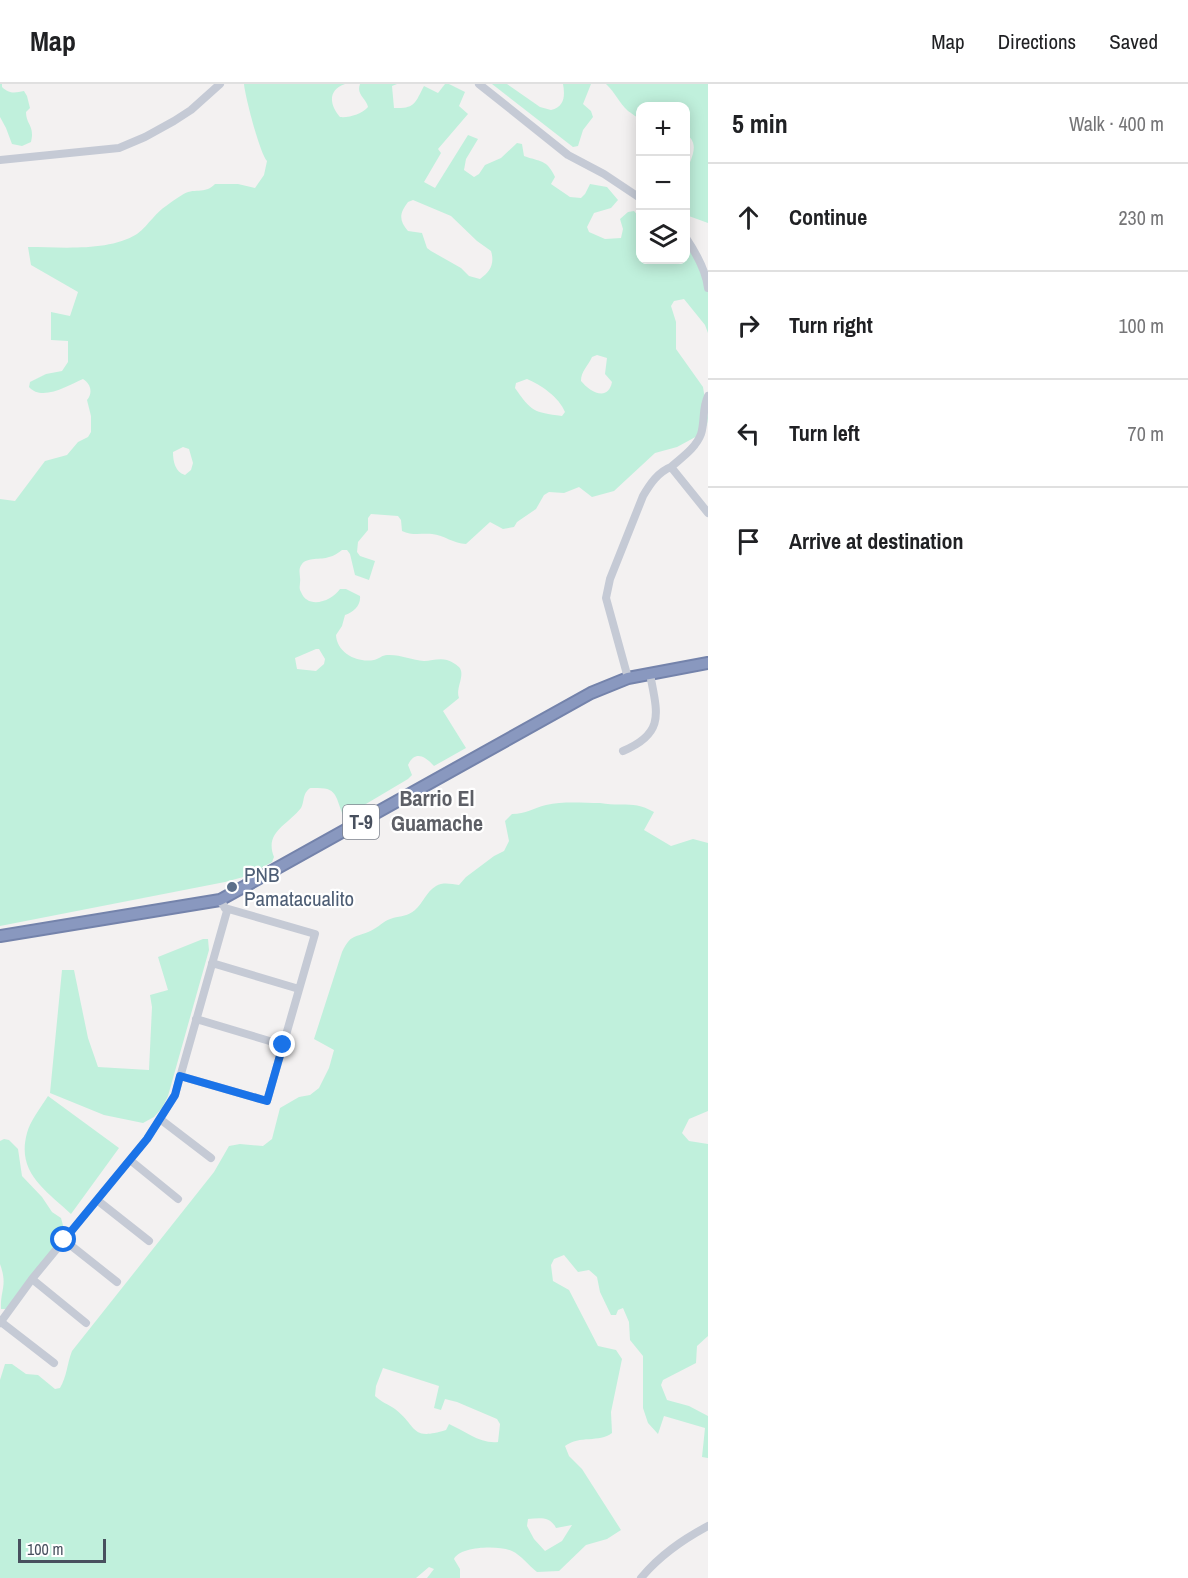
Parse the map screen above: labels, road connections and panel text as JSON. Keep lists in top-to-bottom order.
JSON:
{
  "streets": {
    "highway": ["T-9"]
  },
  "districts": ["Barrio El Guamache"],
  "places": ["PNB Pamatacualito"],
  "scale_bar": "100 m",
  "page": {
    "header": "Map",
    "nav": ["Map", "Directions", "Saved"],
    "heading": ["5 min", "Walk · 400 m"],
    "map_buttons": ["+", "−"],
    "list": [
      ["Continue", "230 m"],
      ["Turn right", "100 m"],
      ["Turn left", "70 m"],
      "Arrive at destination"
    ],
    "scale": "100 m"
  }
}
